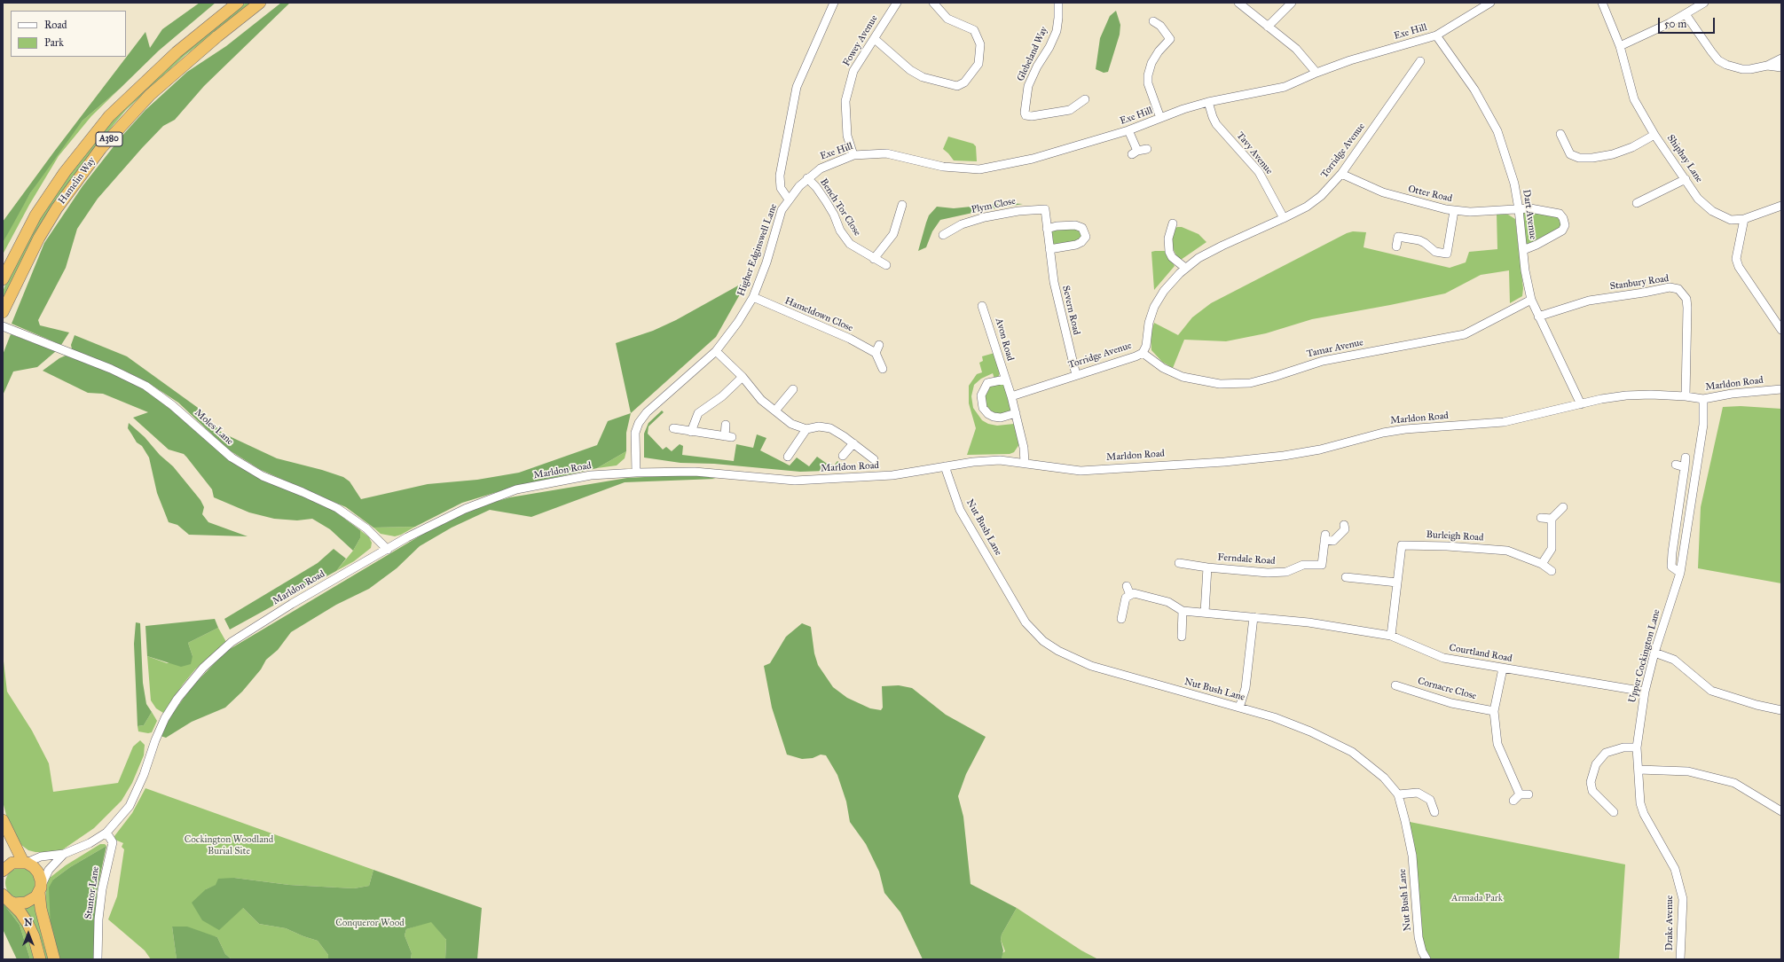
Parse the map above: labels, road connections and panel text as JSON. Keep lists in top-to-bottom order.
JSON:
{
  "streets": {
    "highway": ["A380", "Hamelin Way"],
    "street": [
      "Exe Hill",
      "Fowey Avenue",
      "Glebeland Way",
      "Torridge Avenue",
      "Tavy Avenue",
      "Shiphay Lane",
      "Otter Road",
      "Plym Close",
      "Bench Tor Close",
      "Dart Avenue",
      "Higher Edginswell Lane",
      "Stanbury Road",
      "Severn Road",
      "Hameldown Close",
      "Avon Road",
      "Tamar Avenue",
      "Marldon Road",
      "Moles Lane",
      "Nut Bush Lane",
      "Burleigh Road",
      "Ferndale Road",
      "Courtland Road",
      "Upper Cockington Lane",
      "Cornacre Close",
      "Stantor Lane",
      "Drake Avenue"
    ]
  },
  "crossings": [
    ["Exe Hill", "Fowey Avenue"],
    ["Exe Hill", "Tavy Avenue"],
    ["Exe Hill", "Bench Tor Close"],
    ["Exe Hill", "Dart Avenue"],
    ["Exe Hill", "Higher Edginswell Lane"],
    ["Torridge Avenue", "Tavy Avenue"],
    ["Torridge Avenue", "Otter Road"],
    ["Torridge Avenue", "Severn Road"],
    ["Torridge Avenue", "Avon Road"],
    ["Torridge Avenue", "Tamar Avenue"],
    ["Otter Road", "Dart Avenue"],
    ["Plym Close", "Severn Road"],
    ["Dart Avenue", "Stanbury Road"],
    ["Dart Avenue", "Tamar Avenue"],
    ["Dart Avenue", "Marldon Road"],
    ["Higher Edginswell Lane", "Hameldown Close"],
    ["Higher Edginswell Lane", "Marldon Road"],
    ["Stanbury Road", "Marldon Road"],
    ["Avon Road", "Marldon Road"],
    ["Marldon Road", "Moles Lane"],
    ["Marldon Road", "Nut Bush Lane"],
    ["Marldon Road", "Upper Cockington Lane"],
    ["Marldon Road", "Stantor Lane"],
    ["Burleigh Road", "Courtland Road"],
    ["Ferndale Road", "Courtland Road"],
    ["Courtland Road", "Upper Cockington Lane"],
    ["Upper Cockington Lane", "Drake Avenue"]
  ],
  "parks": ["Cockington Woodland Burial Site", "Armada Park", "Conqueror Wood"],
  "legend": ["Road", "Park"],
  "scale_bar": "50 m",
  "north": "top"
}
